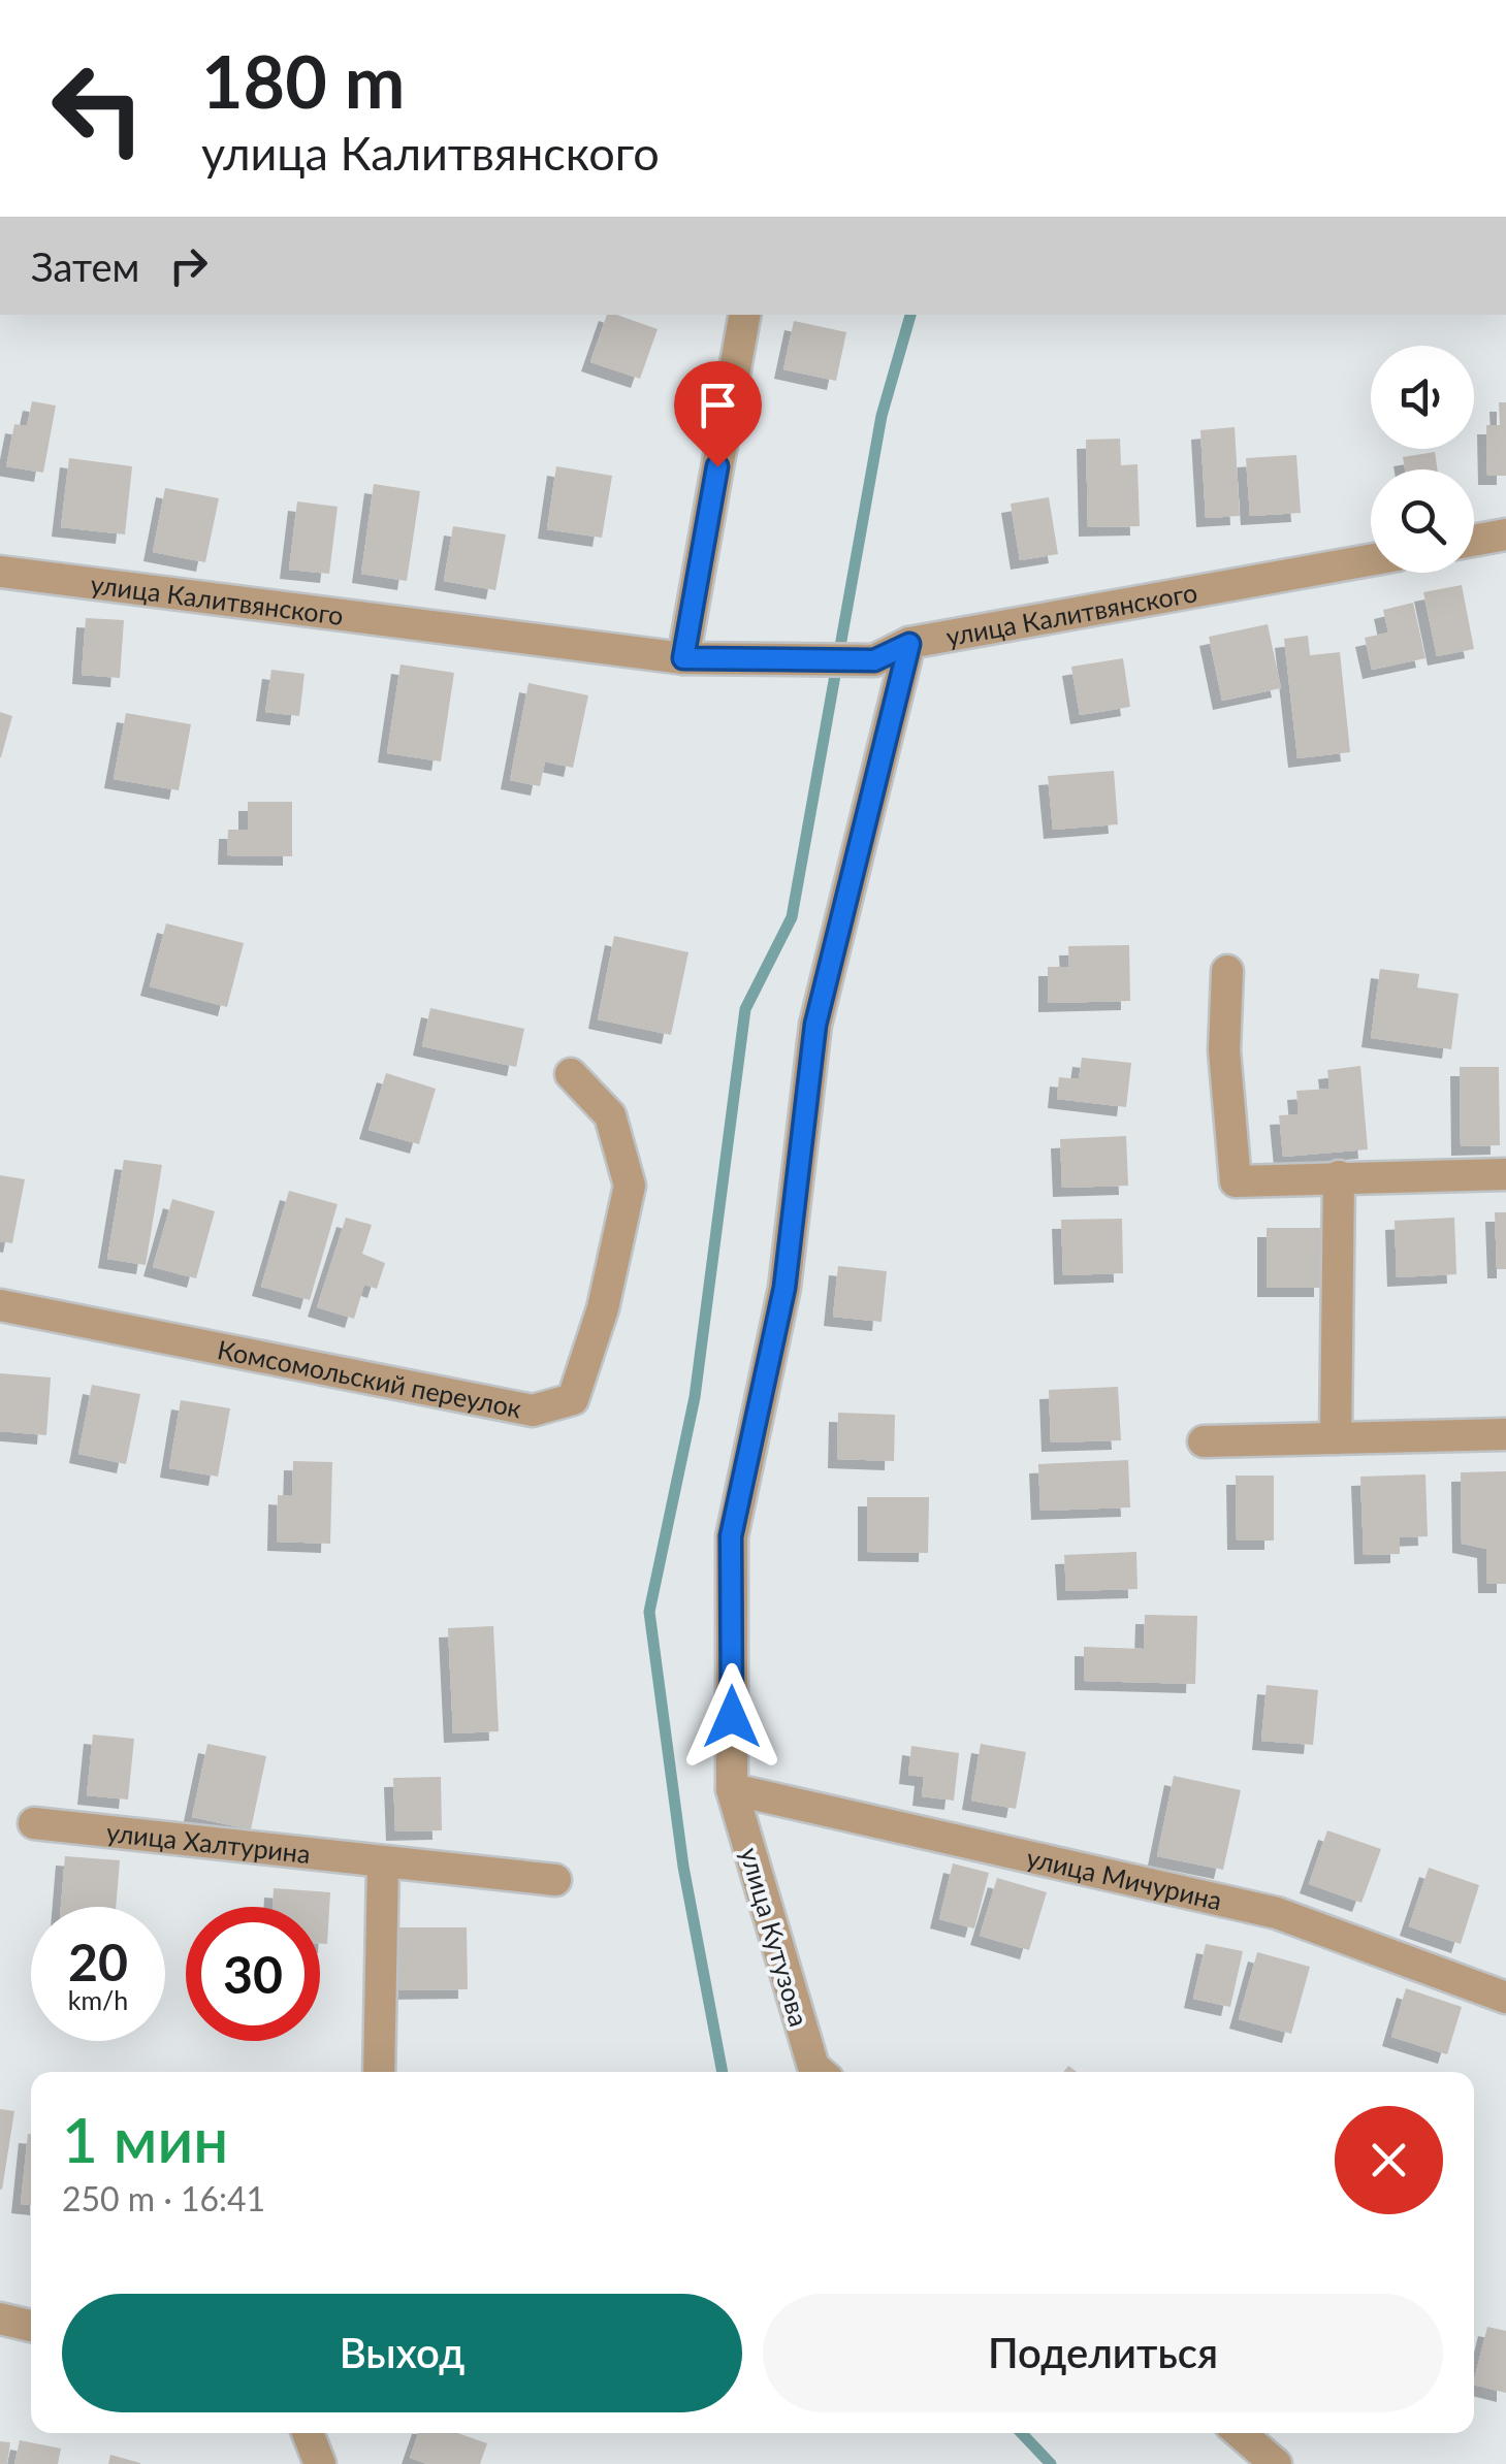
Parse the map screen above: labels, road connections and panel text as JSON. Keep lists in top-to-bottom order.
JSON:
{
  "streets": {
    "street": [
      "улица Калитвянского",
      "Комсомольский переулок",
      "улица Халтурина",
      "улица Мичурина",
      "улица Кутузова"
    ]
  },
  "crossings": [
    ["улица Калитвянского", "улица Кутузова"],
    ["улица Мичурина", "улица Кутузова"]
  ],
  "page": {
    "turn": ["180 m", "улица Калитвянского"],
    "then": "Затем",
    "speed": "20 km/h",
    "limit": "30",
    "heading": ["1 мин", "250 m · 16:41"],
    "buttons": ["Выход", "Поделиться"]
  }
}
